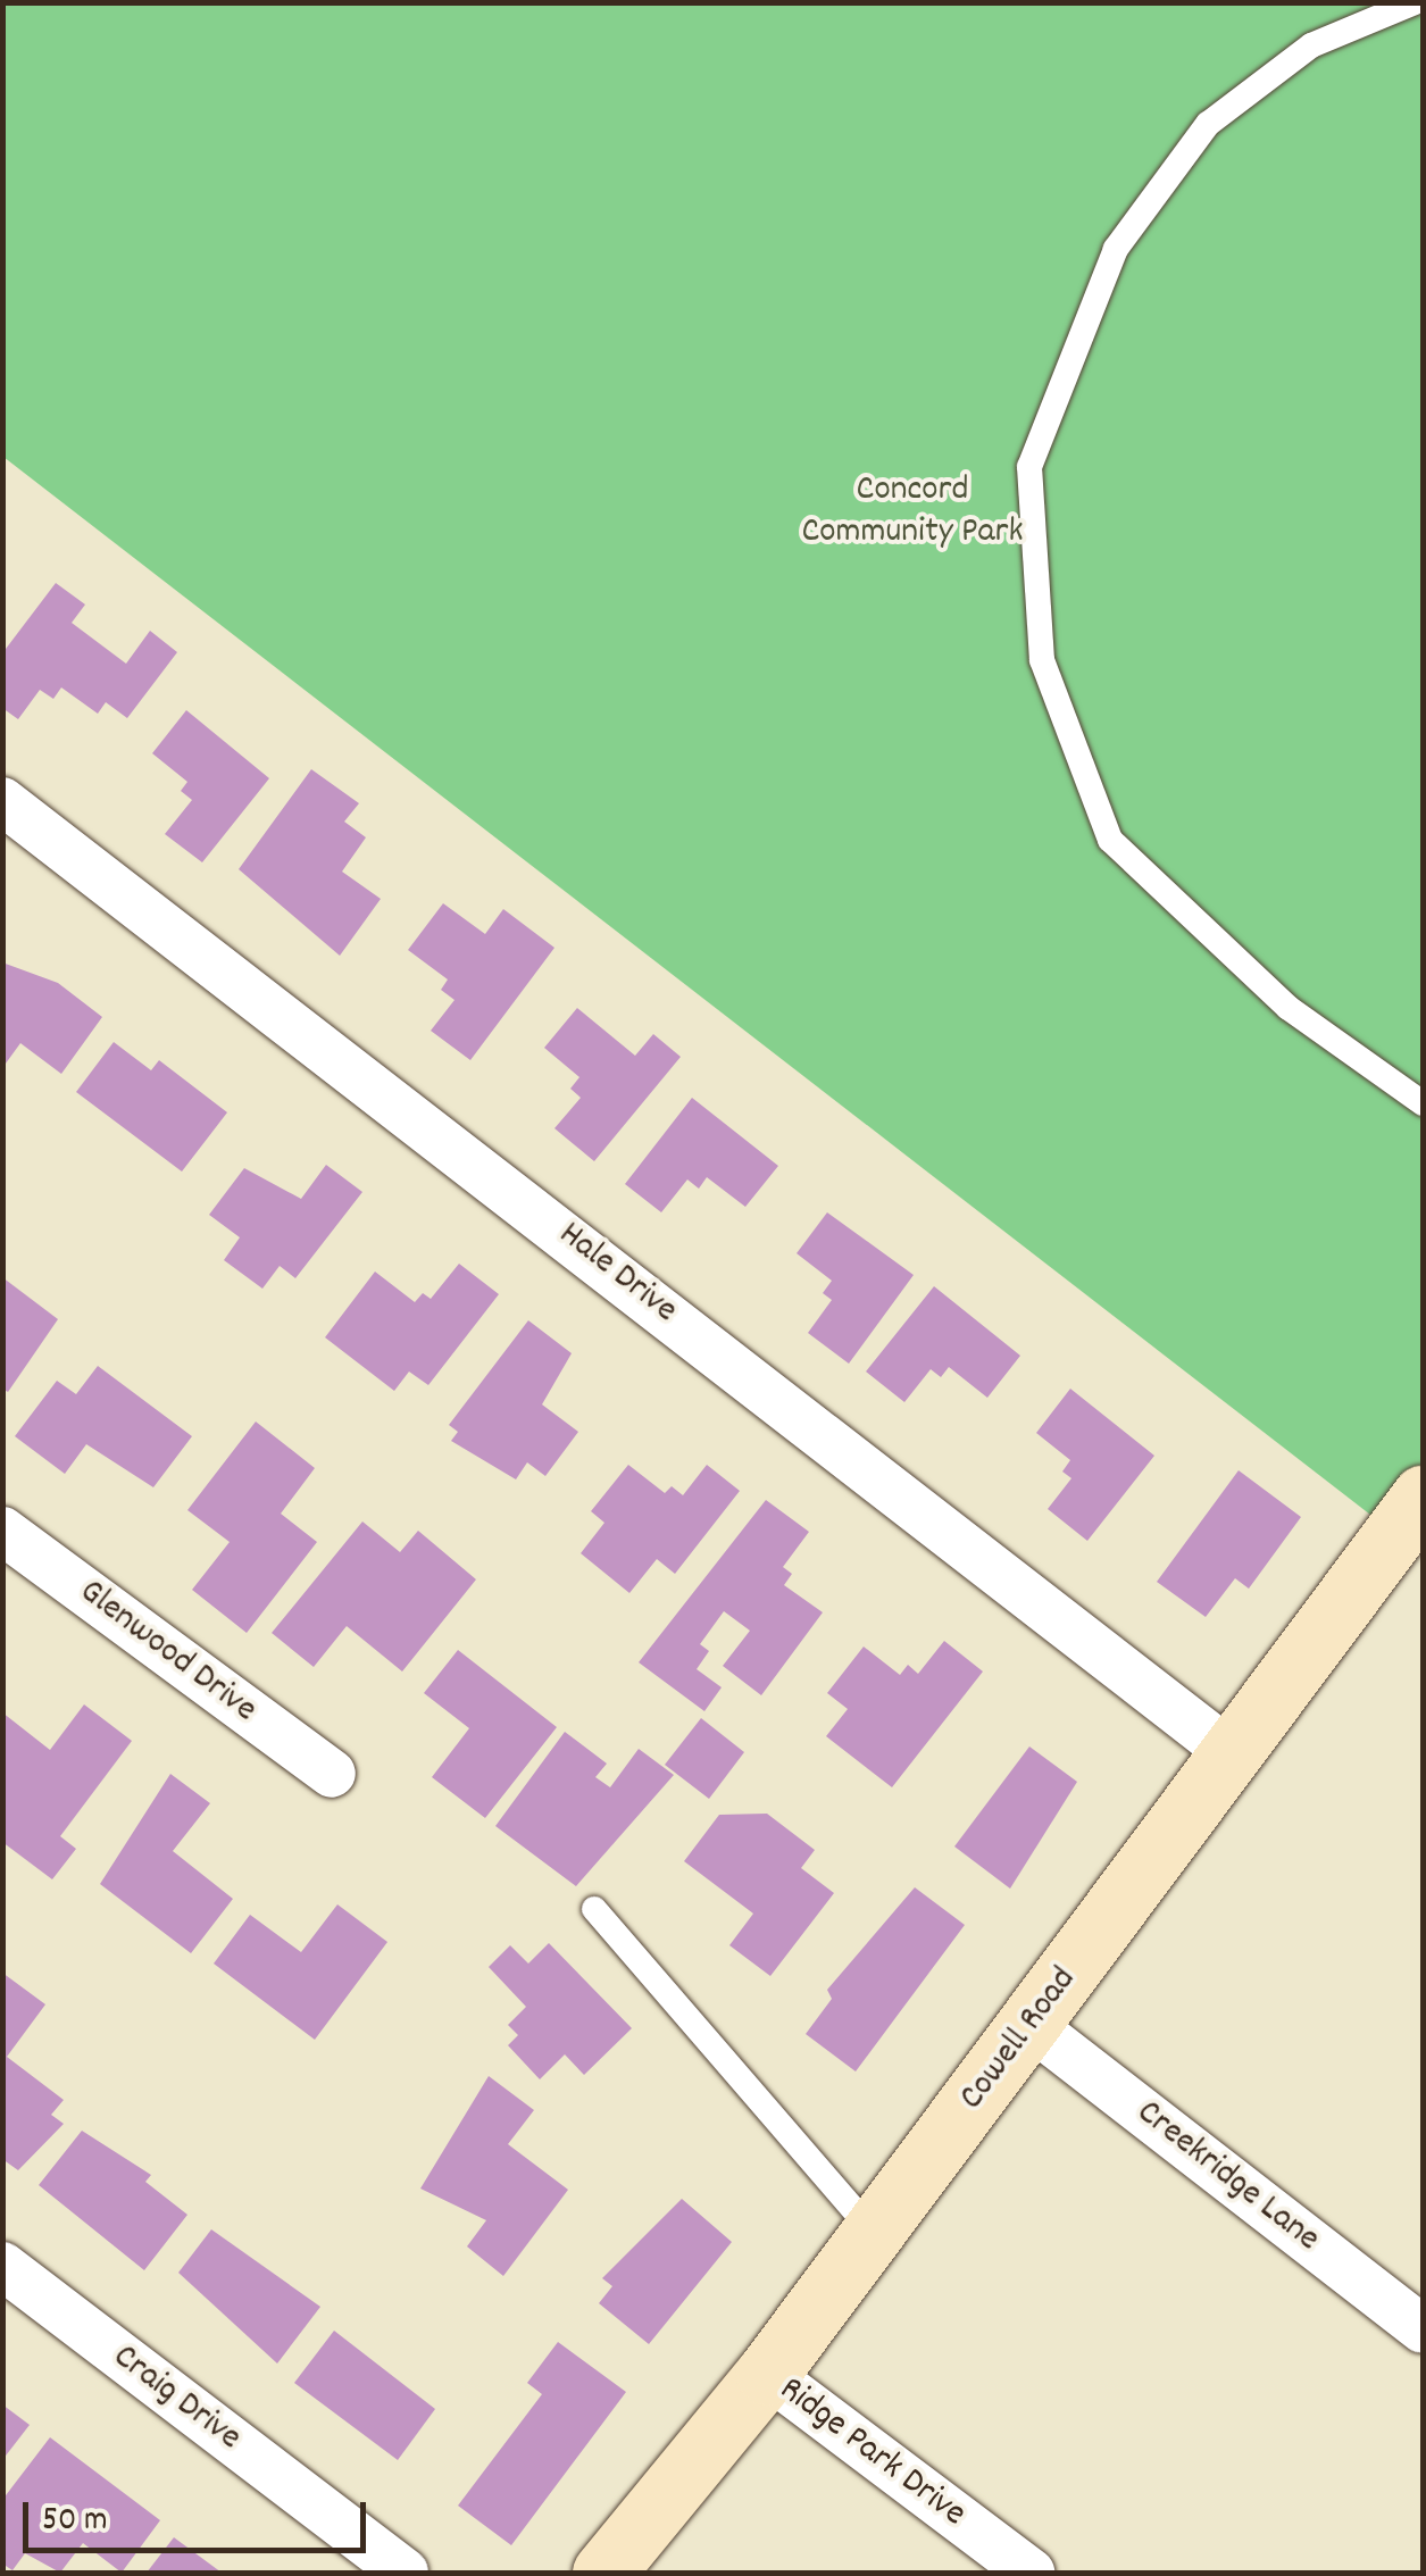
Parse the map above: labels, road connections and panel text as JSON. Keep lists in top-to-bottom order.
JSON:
{
  "streets": {
    "street": [
      "Hale Drive",
      "Glenwood Drive",
      "Cowell Road",
      "Creekridge Lane",
      "Craig Drive",
      "Ridge Park Drive"
    ]
  },
  "crossings": [
    ["Hale Drive", "Cowell Road"],
    ["Cowell Road", "Creekridge Lane"],
    ["Cowell Road", "Ridge Park Drive"]
  ],
  "parks": ["Concord Community Park"],
  "scale_bar": "50 m"
}
